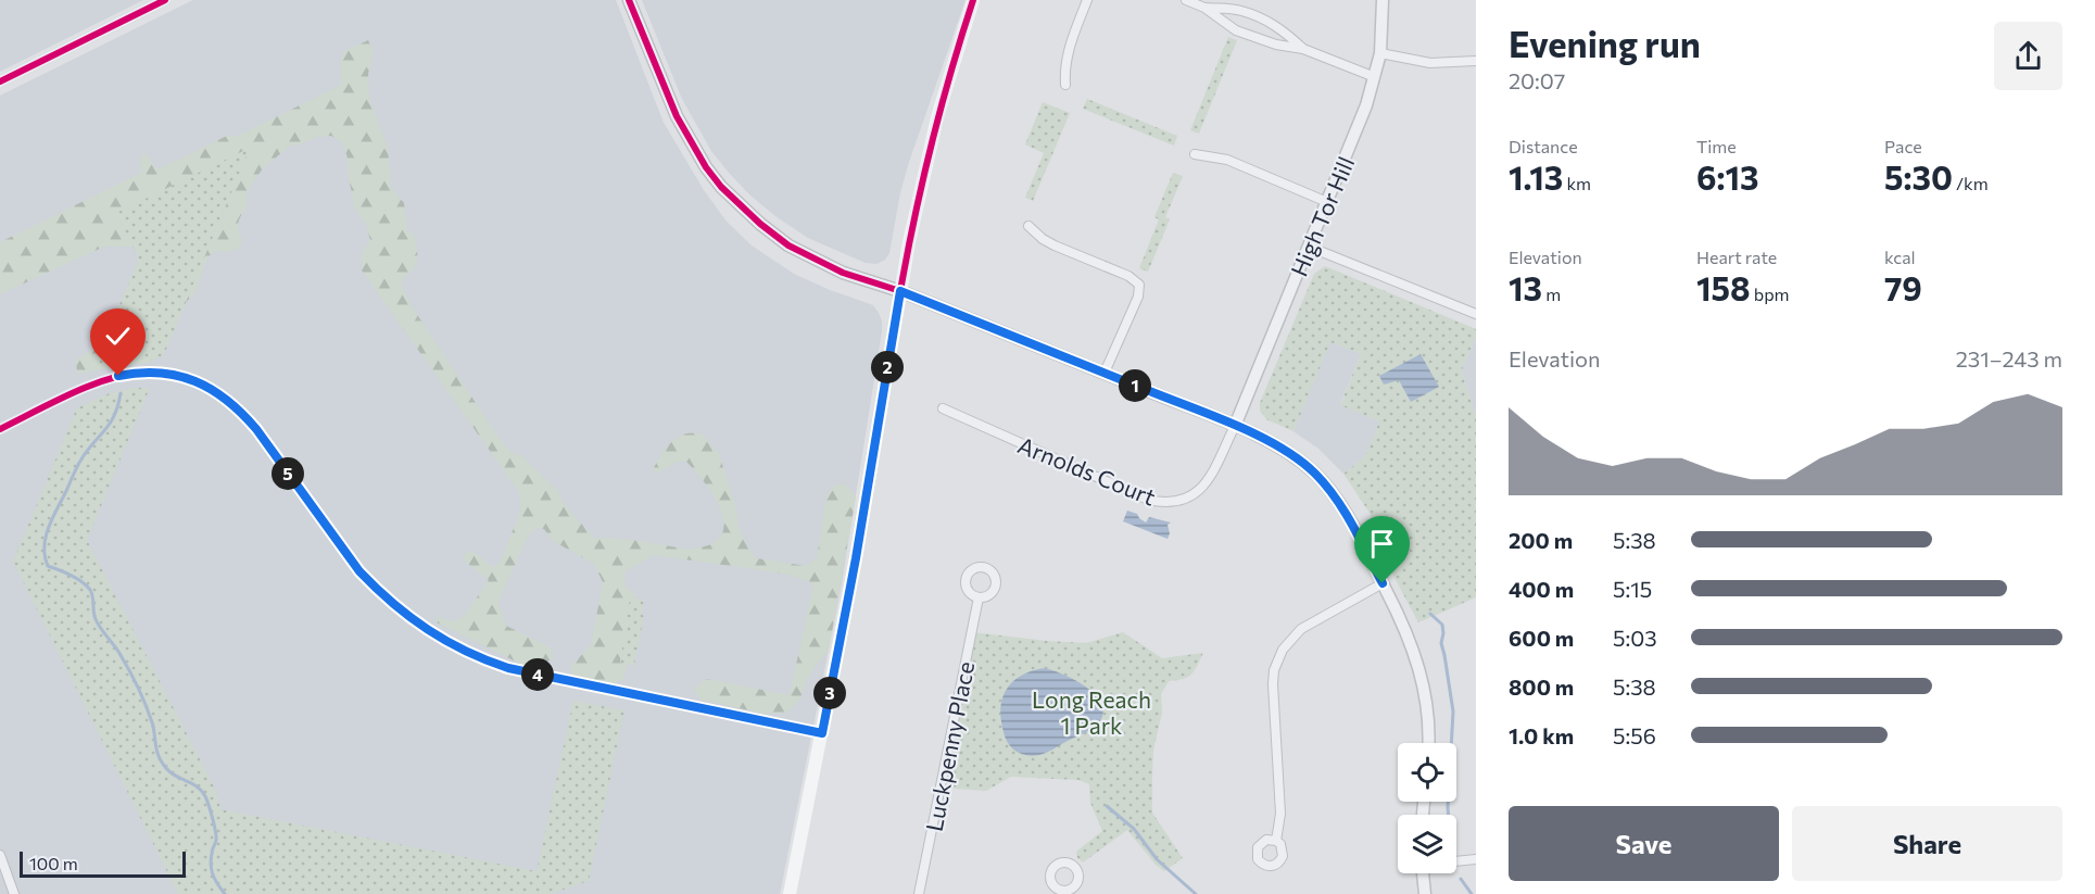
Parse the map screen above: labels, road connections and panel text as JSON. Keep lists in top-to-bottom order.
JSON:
{
  "streets": {
    "street": ["High Tor Hill", "Arnolds Court", "Luckpenny Place"]
  },
  "crossings": [
    ["High Tor Hill", "Arnolds Court"]
  ],
  "parks": ["Long Reach 1 Park"],
  "scale_bar": "100 m",
  "page": {
    "heading": ["Evening run", "20:07"],
    "stats": [
      ["Distance", "1.13 km"],
      ["Time", "6:13"],
      ["Pace", "5:30 /km"],
      ["Elevation", "13 m"],
      ["Heart rate", "158 bpm"],
      ["kcal", "79"]
    ],
    "chart": ["Elevation", "231–243 m"],
    "pins": [
      "2",
      "1",
      "5",
      "4",
      "3"
    ],
    "list": [
      {
        "name": "200 m",
        "note": "5:38"
      },
      {
        "name": "400 m",
        "note": "5:15"
      },
      {
        "name": "600 m",
        "note": "5:03"
      },
      {
        "name": "800 m",
        "note": "5:38"
      },
      {
        "name": "1.0 km",
        "note": "5:56"
      }
    ],
    "buttons": ["Save", "Share"],
    "scale": "100 m"
  }
}
